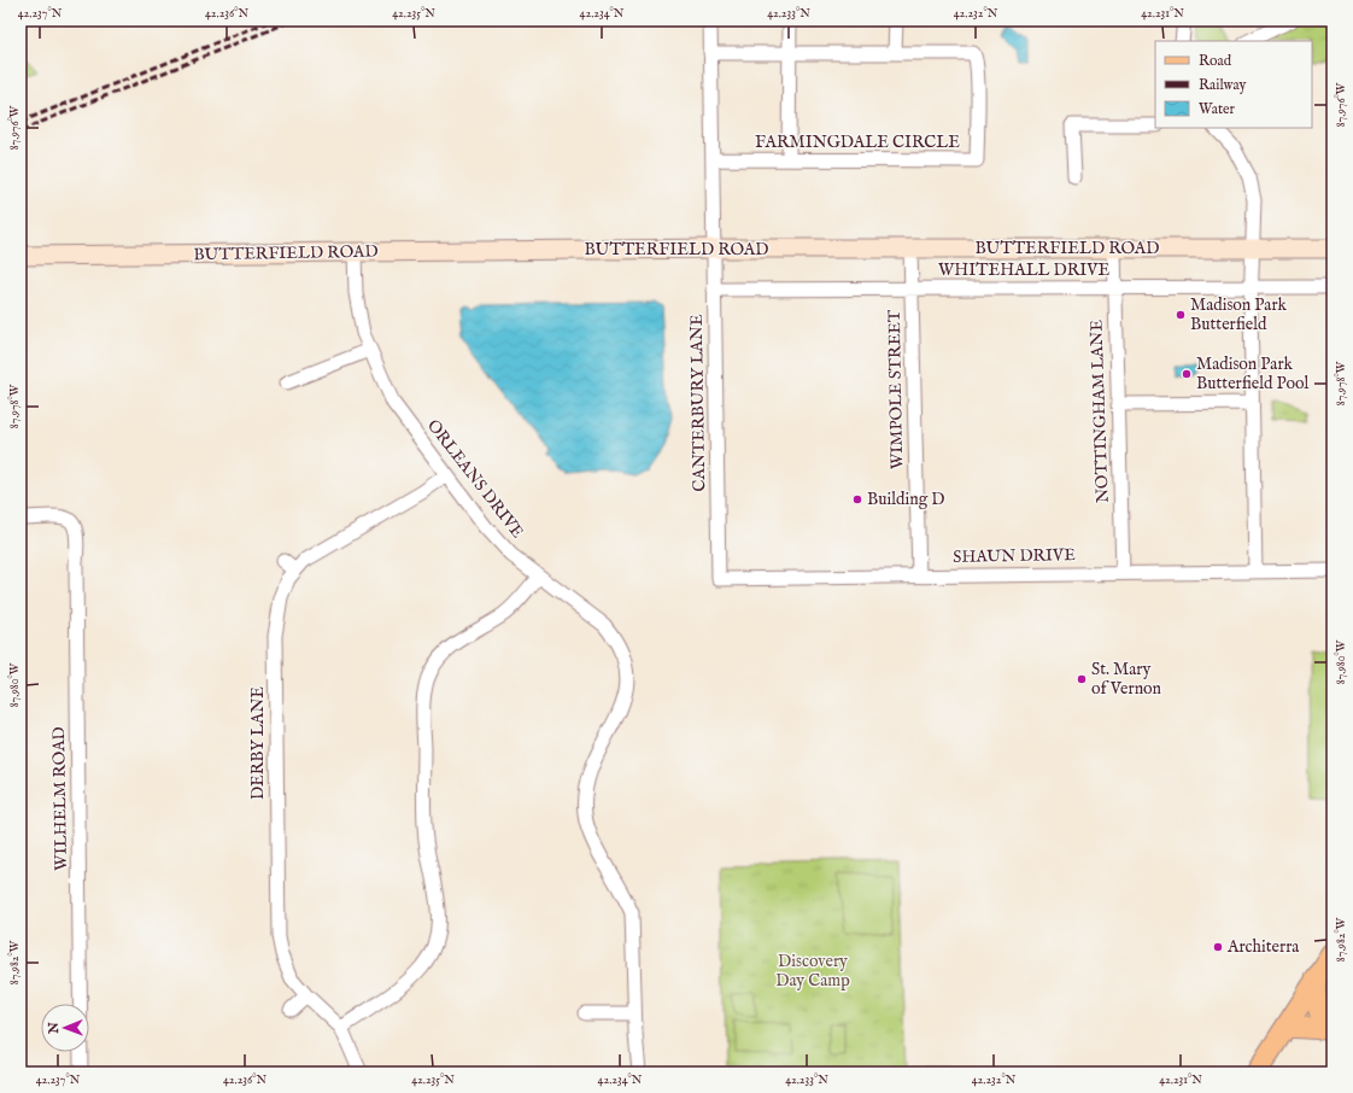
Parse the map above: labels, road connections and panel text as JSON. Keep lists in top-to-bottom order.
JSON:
{
  "streets": {
    "main road": ["BUTTERFIELD ROAD"],
    "street": [
      "FARMINGDALE CIRCLE",
      "WHITEHALL DRIVE",
      "WIMPOLE STREET",
      "CANTERBURY LANE",
      "NOTTINGHAM LANE",
      "ORLEANS DRIVE",
      "SHAUN DRIVE",
      "DERBY LANE",
      "WILHELM ROAD"
    ]
  },
  "crossings": [
    ["FARMINGDALE CIRCLE", "CANTERBURY LANE"],
    ["BUTTERFIELD ROAD", "WIMPOLE STREET"],
    ["BUTTERFIELD ROAD", "CANTERBURY LANE"],
    ["BUTTERFIELD ROAD", "NOTTINGHAM LANE"],
    ["BUTTERFIELD ROAD", "ORLEANS DRIVE"],
    ["WHITEHALL DRIVE", "WIMPOLE STREET"],
    ["WHITEHALL DRIVE", "CANTERBURY LANE"],
    ["WHITEHALL DRIVE", "NOTTINGHAM LANE"],
    ["WIMPOLE STREET", "SHAUN DRIVE"],
    ["CANTERBURY LANE", "SHAUN DRIVE"],
    ["NOTTINGHAM LANE", "SHAUN DRIVE"],
    ["ORLEANS DRIVE", "DERBY LANE"]
  ],
  "parks": ["Discovery Day Camp"],
  "places": [
    "Madison Park Butterfield",
    "Madison Park Butterfield Pool",
    "Building D",
    "St. Mary of Vernon",
    "Architerra"
  ],
  "legend": ["Road", "Railway", "Water"],
  "north": "left",
  "coordinates": [
    "42.237°N",
    "42.236°N",
    "42.235°N",
    "42.234°N",
    "42.233°N",
    "42.232°N",
    "42.231°N",
    "87.976°W",
    "87.978°W",
    "87.980°W",
    "87.982°W"
  ]
}
